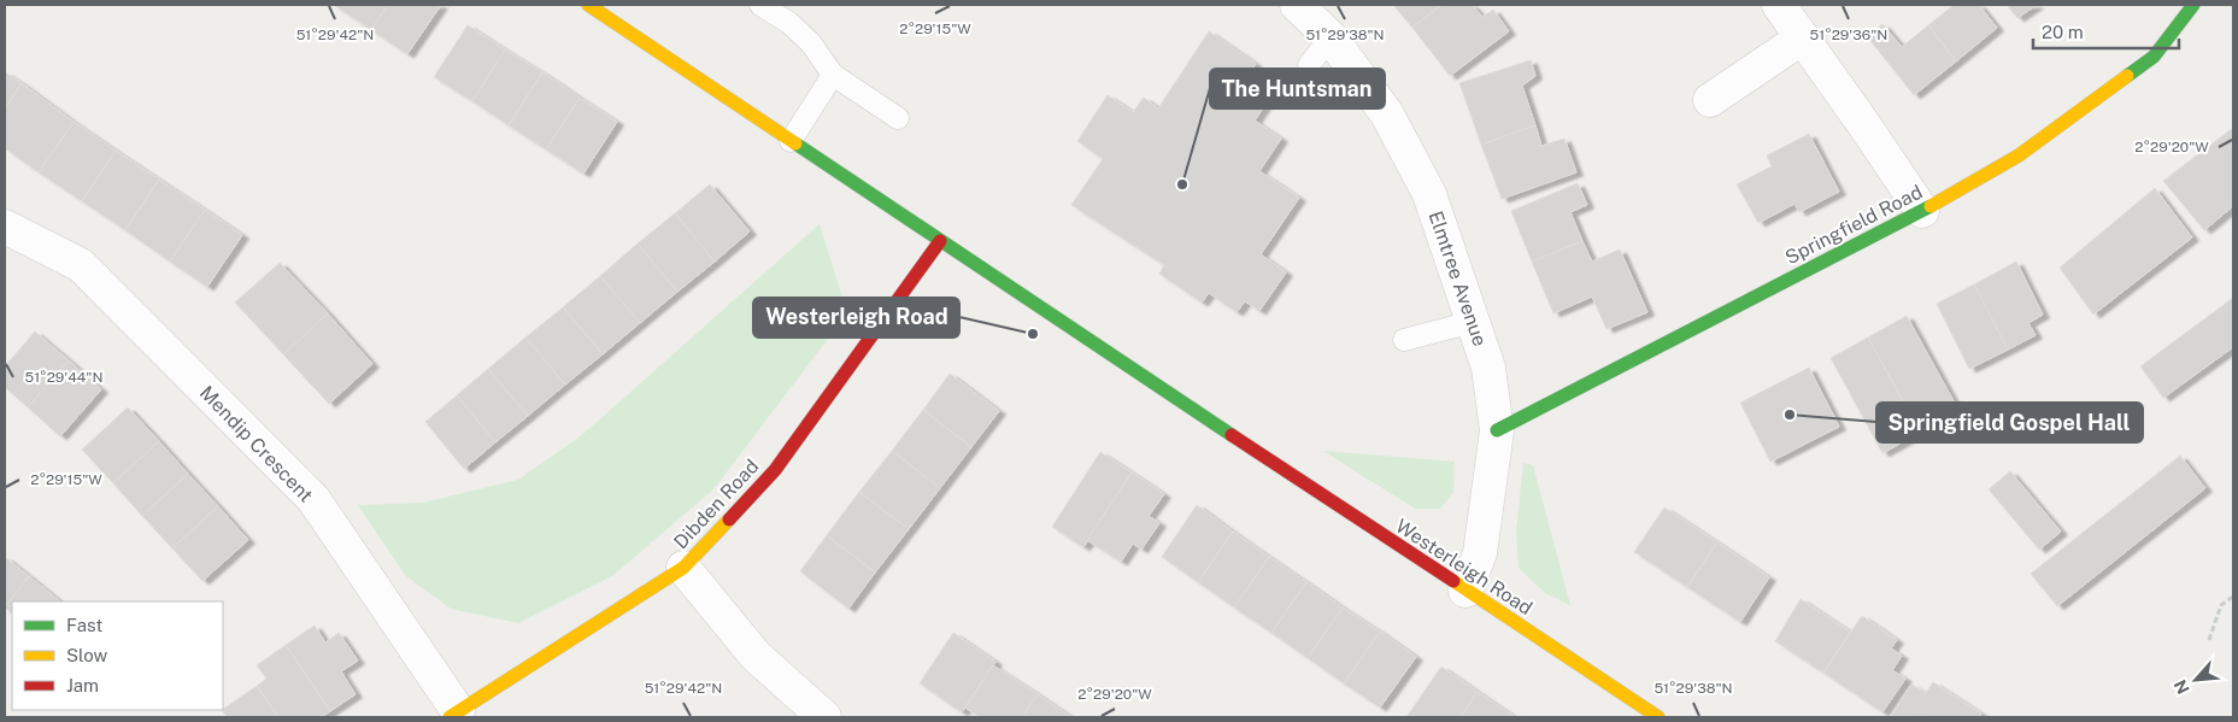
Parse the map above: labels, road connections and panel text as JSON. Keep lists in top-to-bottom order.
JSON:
{
  "streets": {
    "street": [
      "Springfield Road",
      "Elmtree Avenue",
      "Mendip Crescent",
      "Dibden Road",
      "Westerleigh Road"
    ]
  },
  "crossings": [
    ["Springfield Road", "Elmtree Avenue"],
    ["Elmtree Avenue", "Westerleigh Road"],
    ["Mendip Crescent", "Dibden Road"],
    ["Dibden Road", "Westerleigh Road"]
  ],
  "places": ["The Huntsman", "Westerleigh Road", "Springfield Gospel Hall"],
  "legend": ["Fast", "Slow", "Jam"],
  "scale_bar": "20 m",
  "north": "bottom left",
  "coordinates": [
    "2°29'15\"W",
    "51°29'42\"N",
    "51°29'38\"N",
    "51°29'36\"N",
    "2°29'20\"W",
    "51°29'44\"N"
  ]
}
